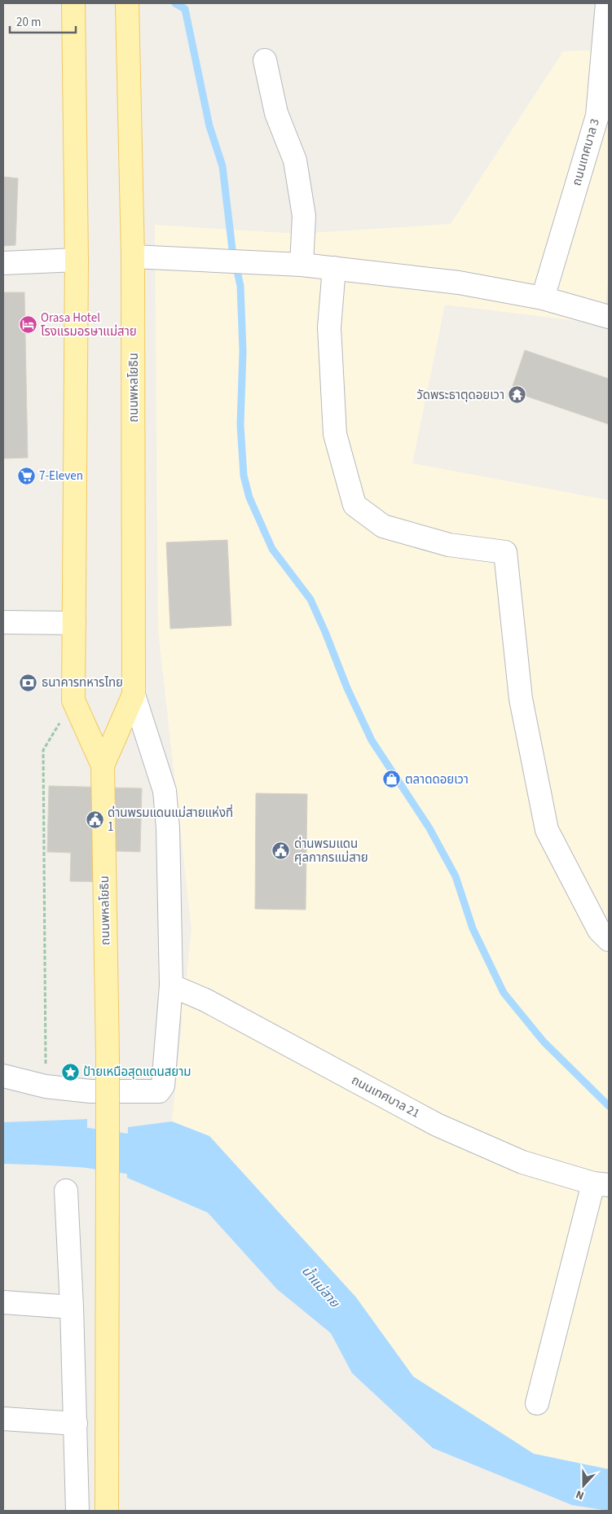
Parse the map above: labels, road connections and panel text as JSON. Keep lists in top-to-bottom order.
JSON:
{
  "streets": {
    "main road": ["ถนนพหลโยธิน"],
    "street": ["ถนนเทศบาล 3", "ถนนเทศบาล 21"]
  },
  "water": ["น้ำแม่สาย"],
  "places": {
    "hotel": ["Orasa Hotel โรงแรมอรษาแม่สาย"],
    "temple": ["วัดพระธาตุดอยเวา"],
    "supermarket": ["7-Eleven"],
    "bank": ["ธนาคารทหารไทย"],
    "shop": ["ตลาดดอยเวา"],
    "public building": ["ด่านพรมแดนแม่สายแห่งที่ 1", "ด่านพรมแดน ศุลกากรแม่สาย"],
    "place": ["ป้ายเหนือสุดแดนสยาม"]
  },
  "scale_bar": "20 m",
  "north": "bottom"
}
